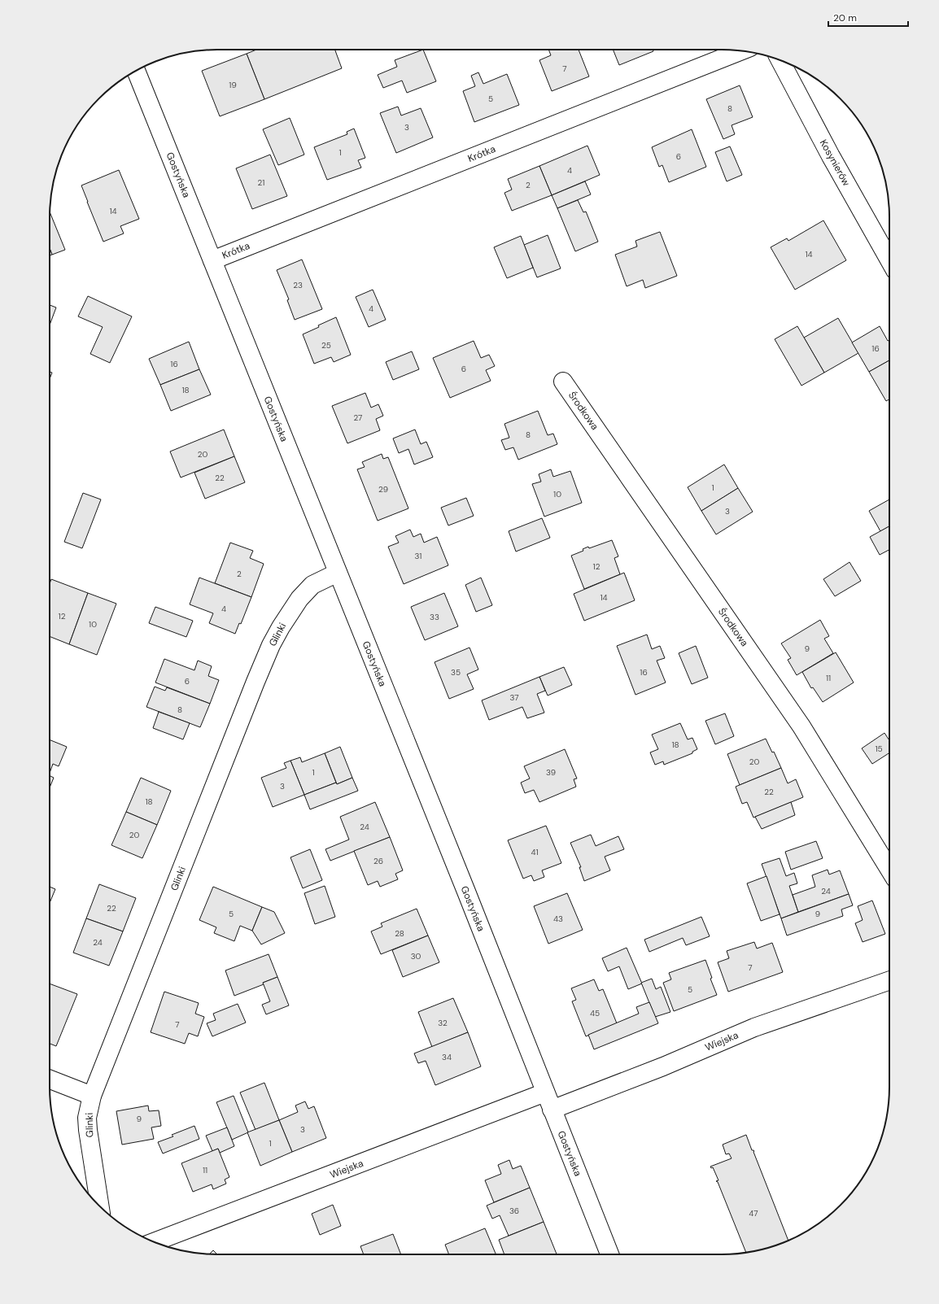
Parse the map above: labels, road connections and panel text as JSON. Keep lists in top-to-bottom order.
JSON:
{
  "streets": {
    "street": [
      "Krótka",
      "Kosynierów",
      "Gostyńska",
      "Środkowa",
      "Glinki",
      "Wiejska"
    ]
  },
  "crossings": [
    ["Krótka", "Gostyńska"],
    ["Gostyńska", "Glinki"],
    ["Gostyńska", "Wiejska"]
  ],
  "house_numbers": [
    "7",
    "19",
    "5",
    "8",
    "3",
    "1",
    "6",
    "4",
    "21",
    "2",
    "14",
    "14",
    "23",
    "4",
    "25",
    "16",
    "16",
    "6",
    "18",
    "27",
    "8",
    "20",
    "22",
    "1",
    "29",
    "10",
    "3",
    "31",
    "12",
    "2",
    "14",
    "4",
    "12",
    "33",
    "10",
    "9",
    "35",
    "16",
    "11",
    "6",
    "37",
    "8",
    "18",
    "15",
    "20",
    "1",
    "39",
    "3",
    "22",
    "18",
    "24",
    "20",
    "41",
    "26",
    "24",
    "22",
    "5",
    "9",
    "43",
    "28",
    "24",
    "30",
    "7",
    "5",
    "45",
    "32",
    "7",
    "34",
    "9",
    "3",
    "1",
    "11",
    "36",
    "47"
  ],
  "scale_bar": "20 m"
}
